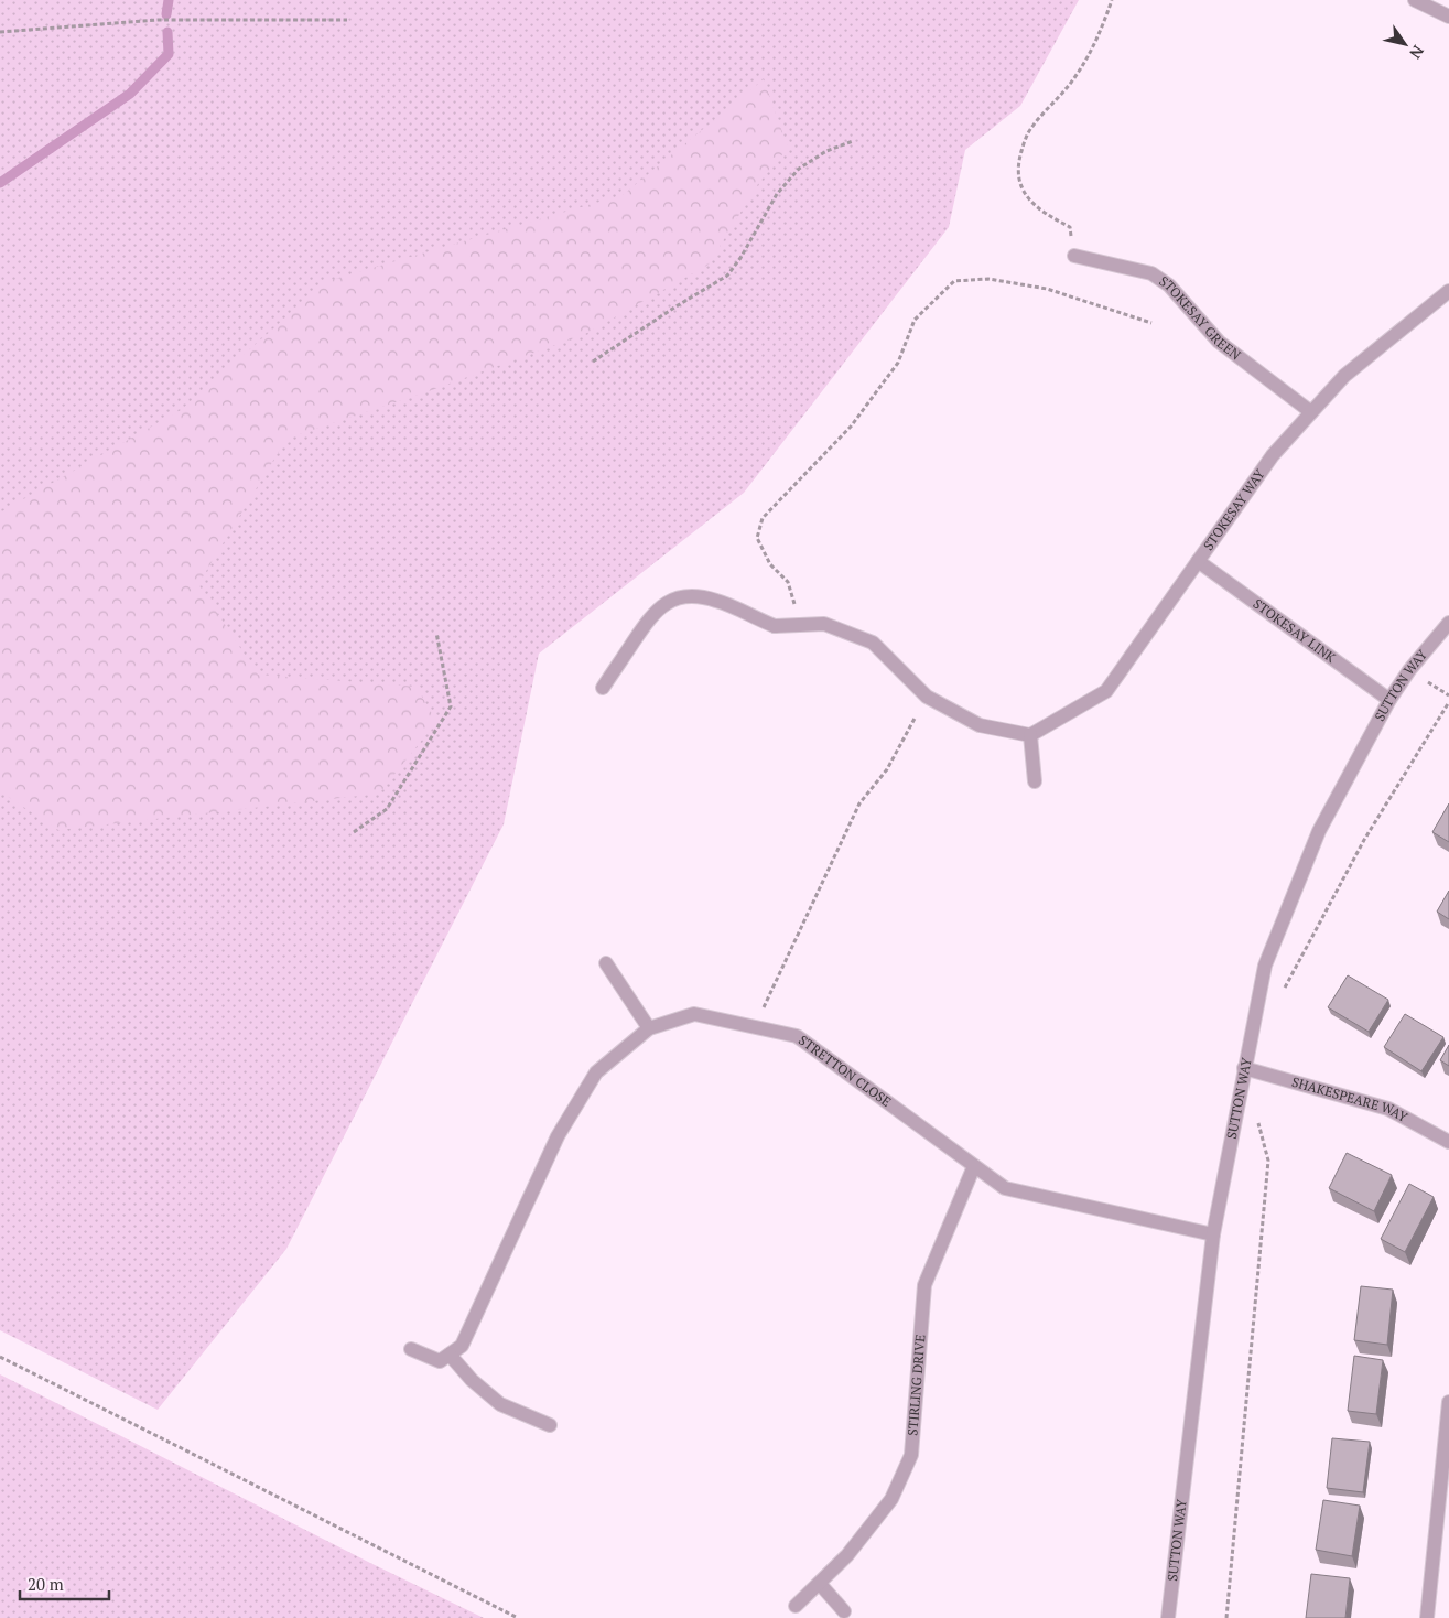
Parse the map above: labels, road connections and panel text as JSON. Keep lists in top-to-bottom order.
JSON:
{
  "streets": {
    "street": [
      "STOKESAY GREEN",
      "STOKESAY WAY",
      "STOKESAY LINK",
      "SUTTON WAY",
      "STRETTON CLOSE",
      "SHAKESPEARE WAY",
      "STIRLING DRIVE"
    ]
  },
  "crossings": [
    ["STOKESAY GREEN", "STOKESAY WAY"],
    ["STOKESAY WAY", "STOKESAY LINK"],
    ["STOKESAY LINK", "SUTTON WAY"],
    ["SUTTON WAY", "STRETTON CLOSE"],
    ["SUTTON WAY", "SHAKESPEARE WAY"],
    ["STRETTON CLOSE", "STIRLING DRIVE"]
  ],
  "scale_bar": "20 m",
  "north": "bottom right"
}
